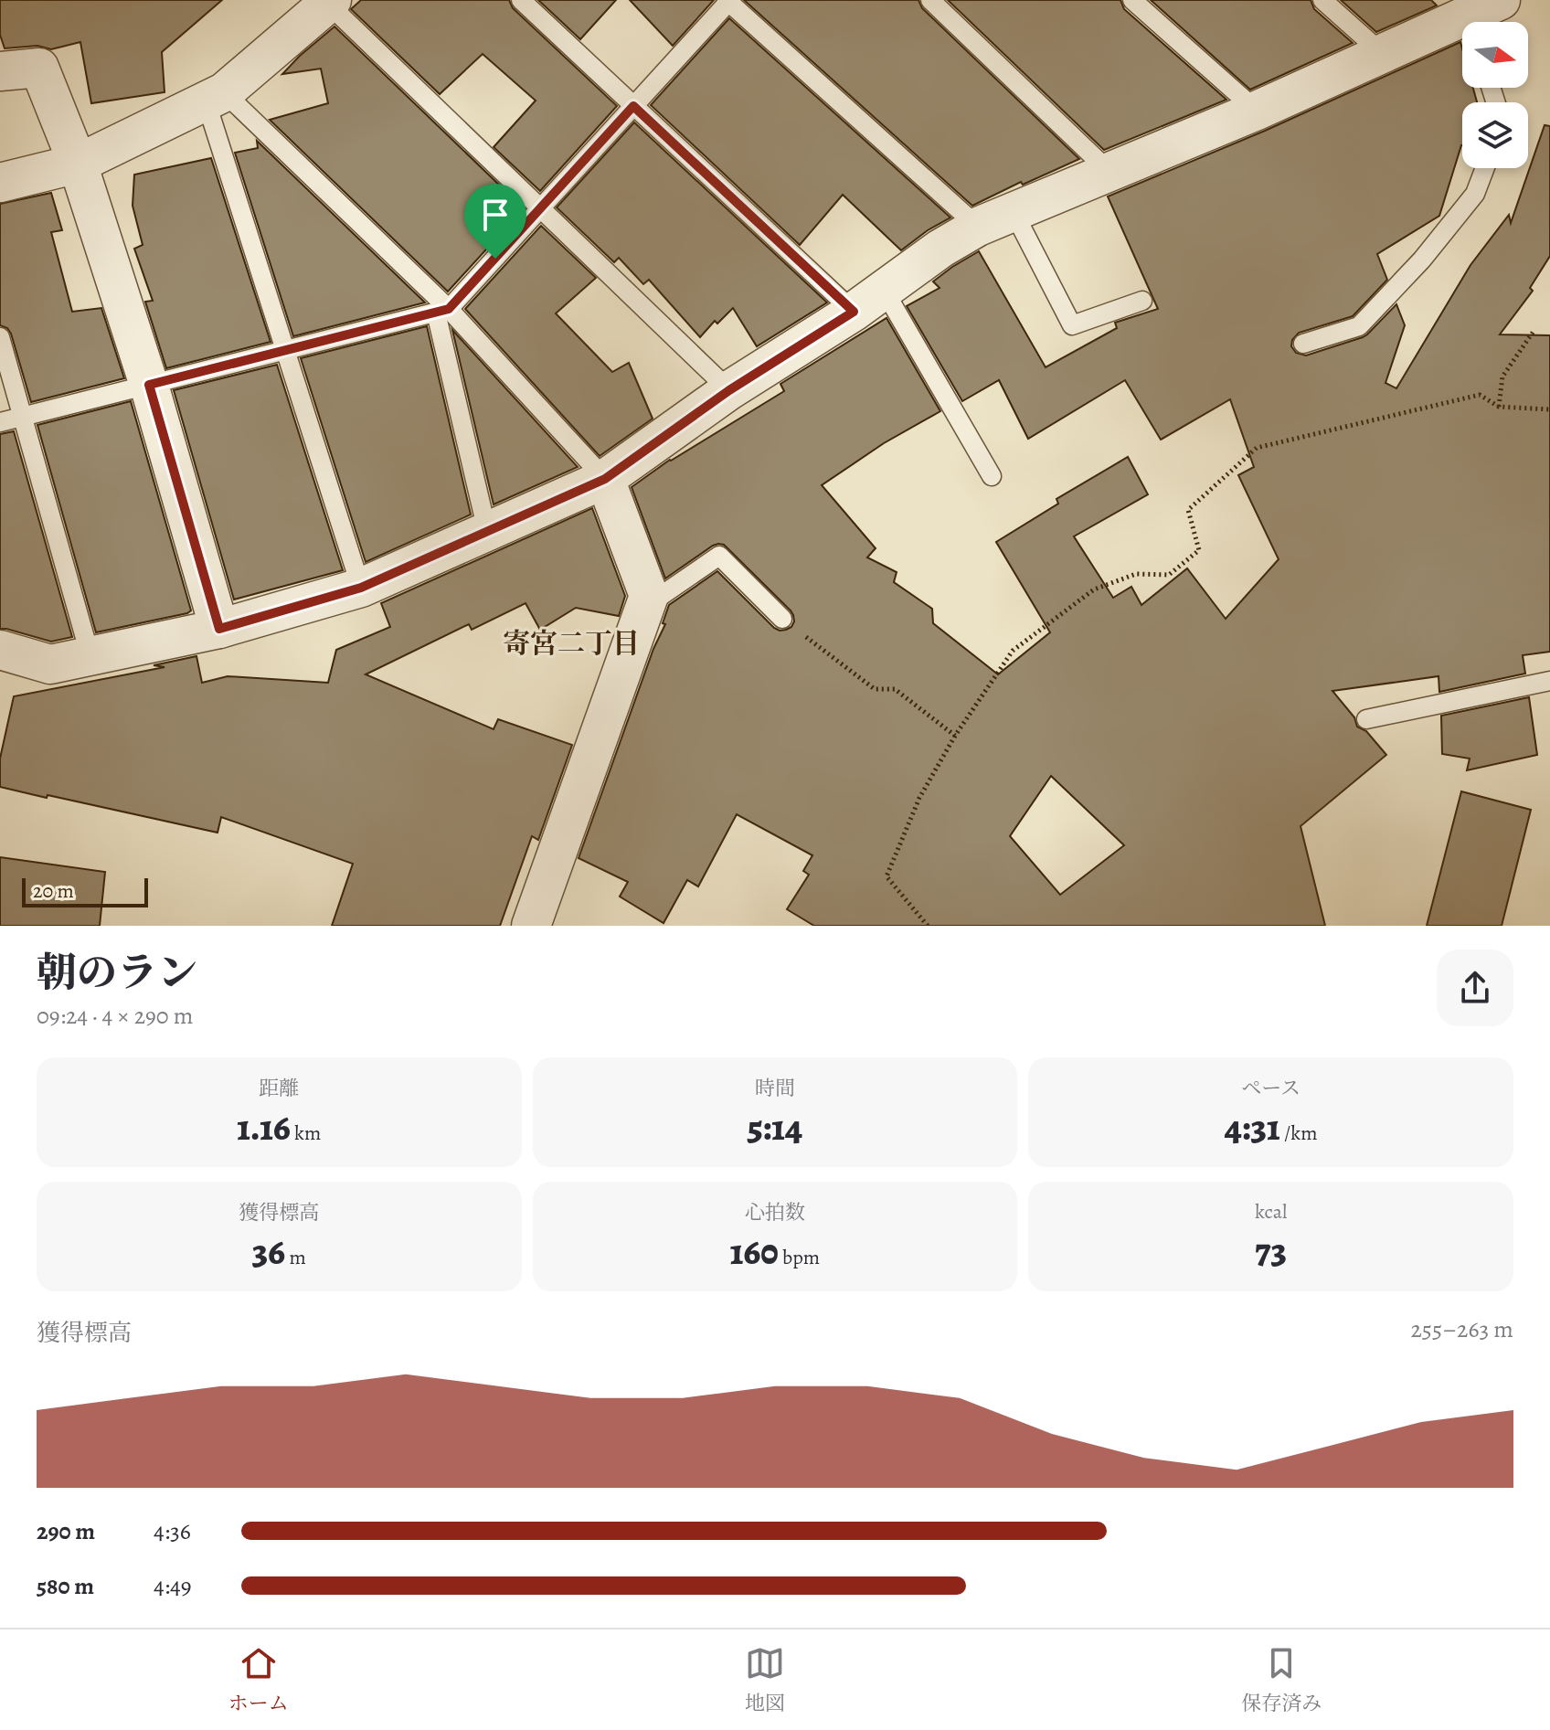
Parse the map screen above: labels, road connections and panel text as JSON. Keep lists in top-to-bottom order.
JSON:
{
  "districts": ["寄宮二丁目"],
  "scale_bar": "20 m",
  "north": "right",
  "page": {
    "scale": "20 m",
    "heading": ["朝のラン", "09:24 · 4 × 290 m"],
    "stats": [
      ["距離", "1.16 km"],
      ["時間", "5:14"],
      ["ペース", "4:31 /km"],
      ["獲得標高", "36 m"],
      ["心拍数", "160 bpm"],
      ["kcal", "73"]
    ],
    "chart": ["獲得標高", "255–263 m"],
    "list": [
      {
        "name": "290 m",
        "note": "4:36"
      },
      {
        "name": "580 m",
        "note": "4:49"
      }
    ],
    "tabs": ["ホーム", "地図", "保存済み"]
  }
}
